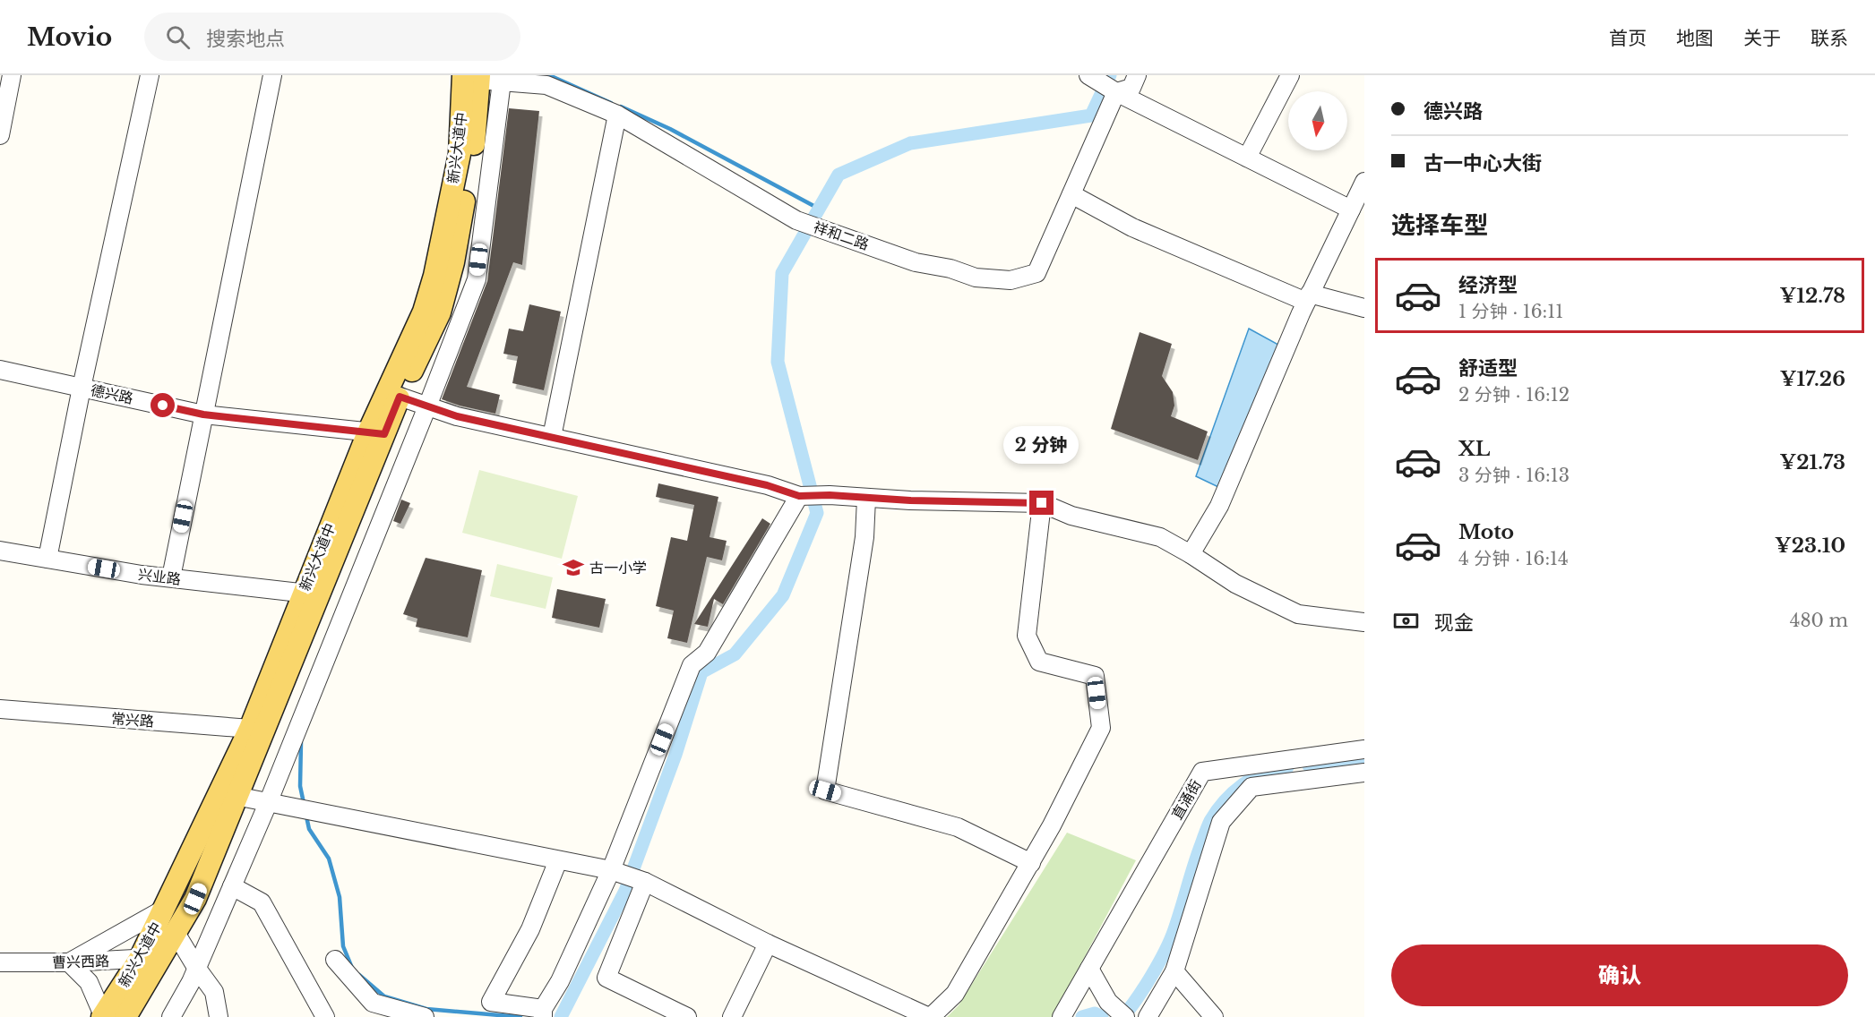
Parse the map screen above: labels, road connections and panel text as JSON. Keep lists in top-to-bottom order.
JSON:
{
  "streets": {
    "main road": ["新兴大道中"],
    "street": [
      "祥和二路",
      "德兴路",
      "兴业路",
      "常兴路",
      "直涌街",
      "曹兴西路"
    ]
  },
  "crossings": [
    ["新兴大道中", "祥和二路"],
    ["新兴大道中", "德兴路"],
    ["新兴大道中", "兴业路"],
    ["新兴大道中", "常兴路"],
    ["新兴大道中", "曹兴西路"]
  ],
  "places": {
    "school or university": ["古一小学"]
  },
  "north": "bottom",
  "page": {
    "header": "Movio",
    "search": "搜索地点",
    "nav": [
      "首页",
      "地图",
      "关于",
      "联系"
    ],
    "banner": ["德兴路", "古一中心大街"],
    "heading": "选择车型",
    "list": [
      {
        "name": "经济型",
        "note": "1 分钟 · 16:11",
        "value": "¥12.78"
      },
      {
        "name": "舒适型",
        "note": "2 分钟 · 16:12",
        "value": "¥17.26"
      },
      {
        "name": "XL",
        "note": "3 分钟 · 16:13",
        "value": "¥21.73"
      },
      {
        "name": "Moto",
        "note": "4 分钟 · 16:14",
        "value": "¥23.10"
      }
    ],
    "bubble": "2 分钟",
    "pay": ["现金", "480 m"],
    "buttons": "确认"
  }
}
